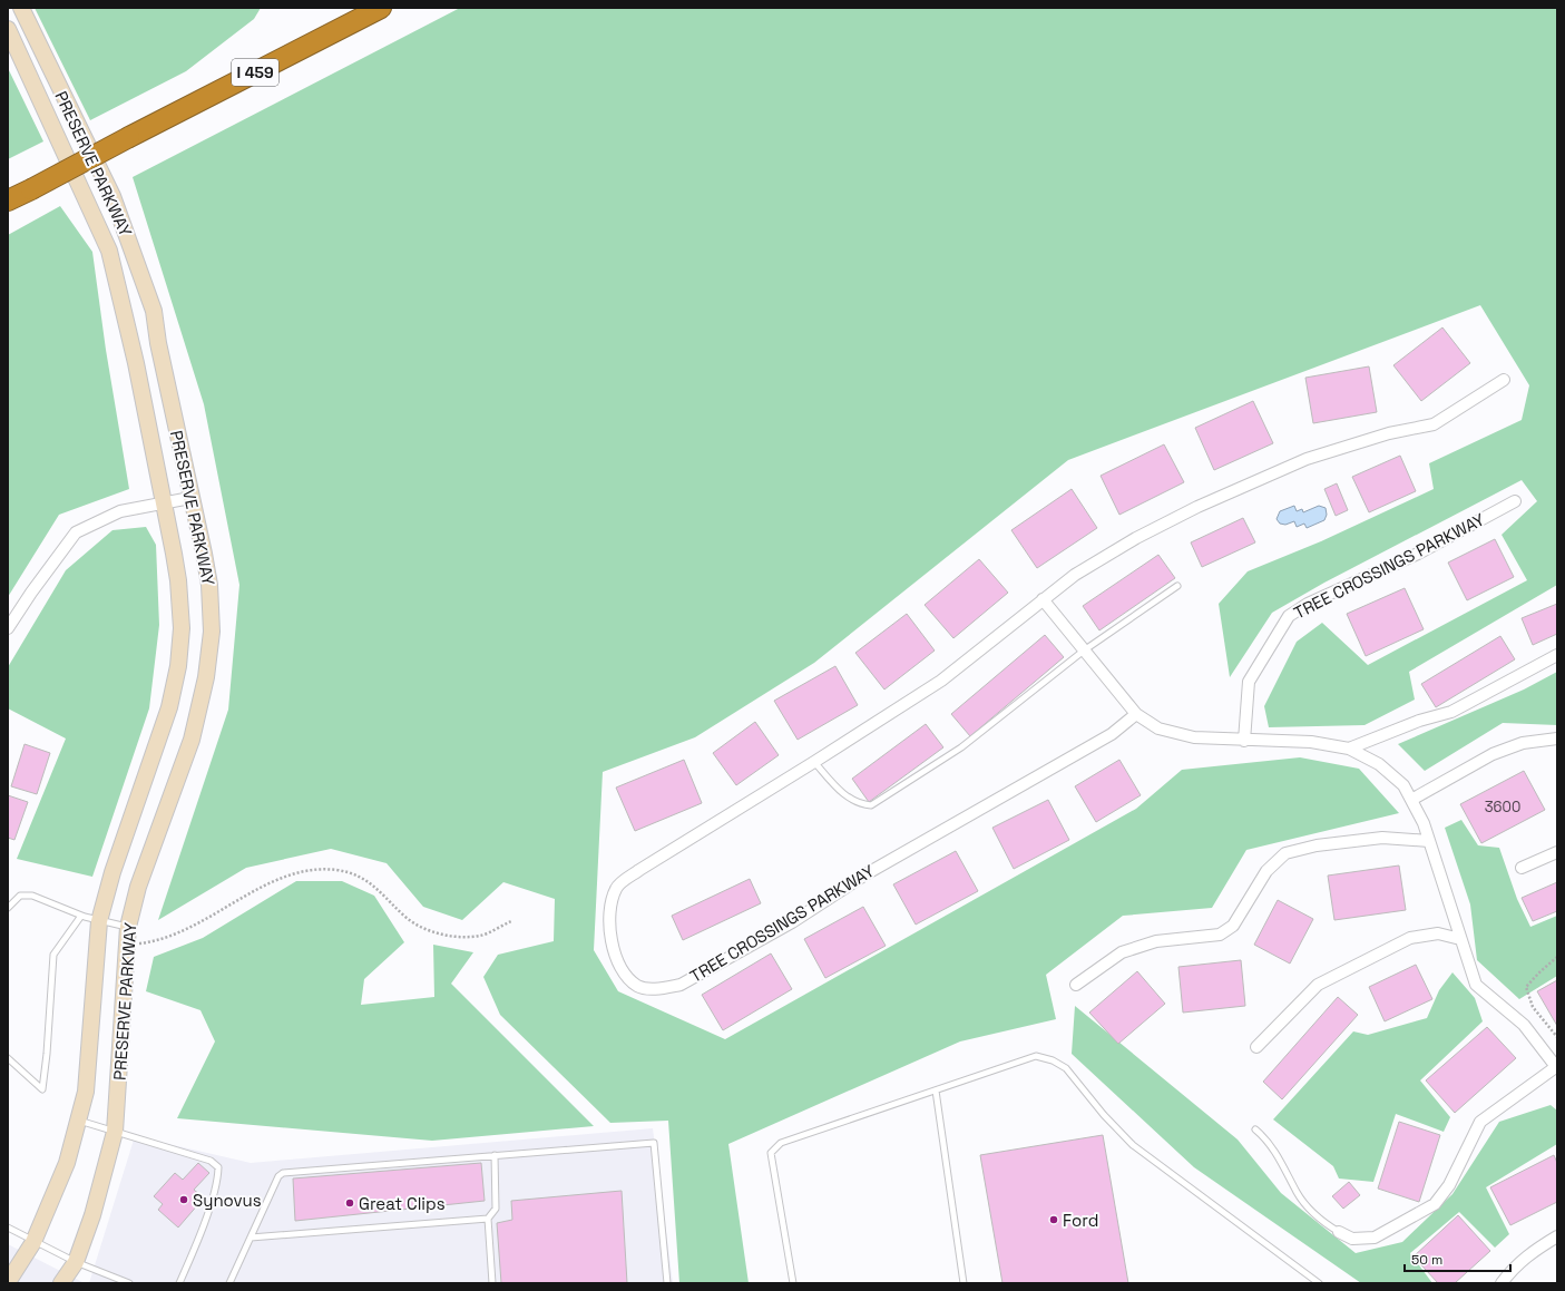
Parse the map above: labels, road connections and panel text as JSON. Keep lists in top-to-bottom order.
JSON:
{
  "streets": {
    "highway": ["I 459"],
    "street": ["PRESERVE PARKWAY", "TREE CROSSINGS PARKWAY"]
  },
  "places": ["Synovus", "Great Clips", "Ford"],
  "house_numbers": ["3600"],
  "scale_bar": "50 m"
}
